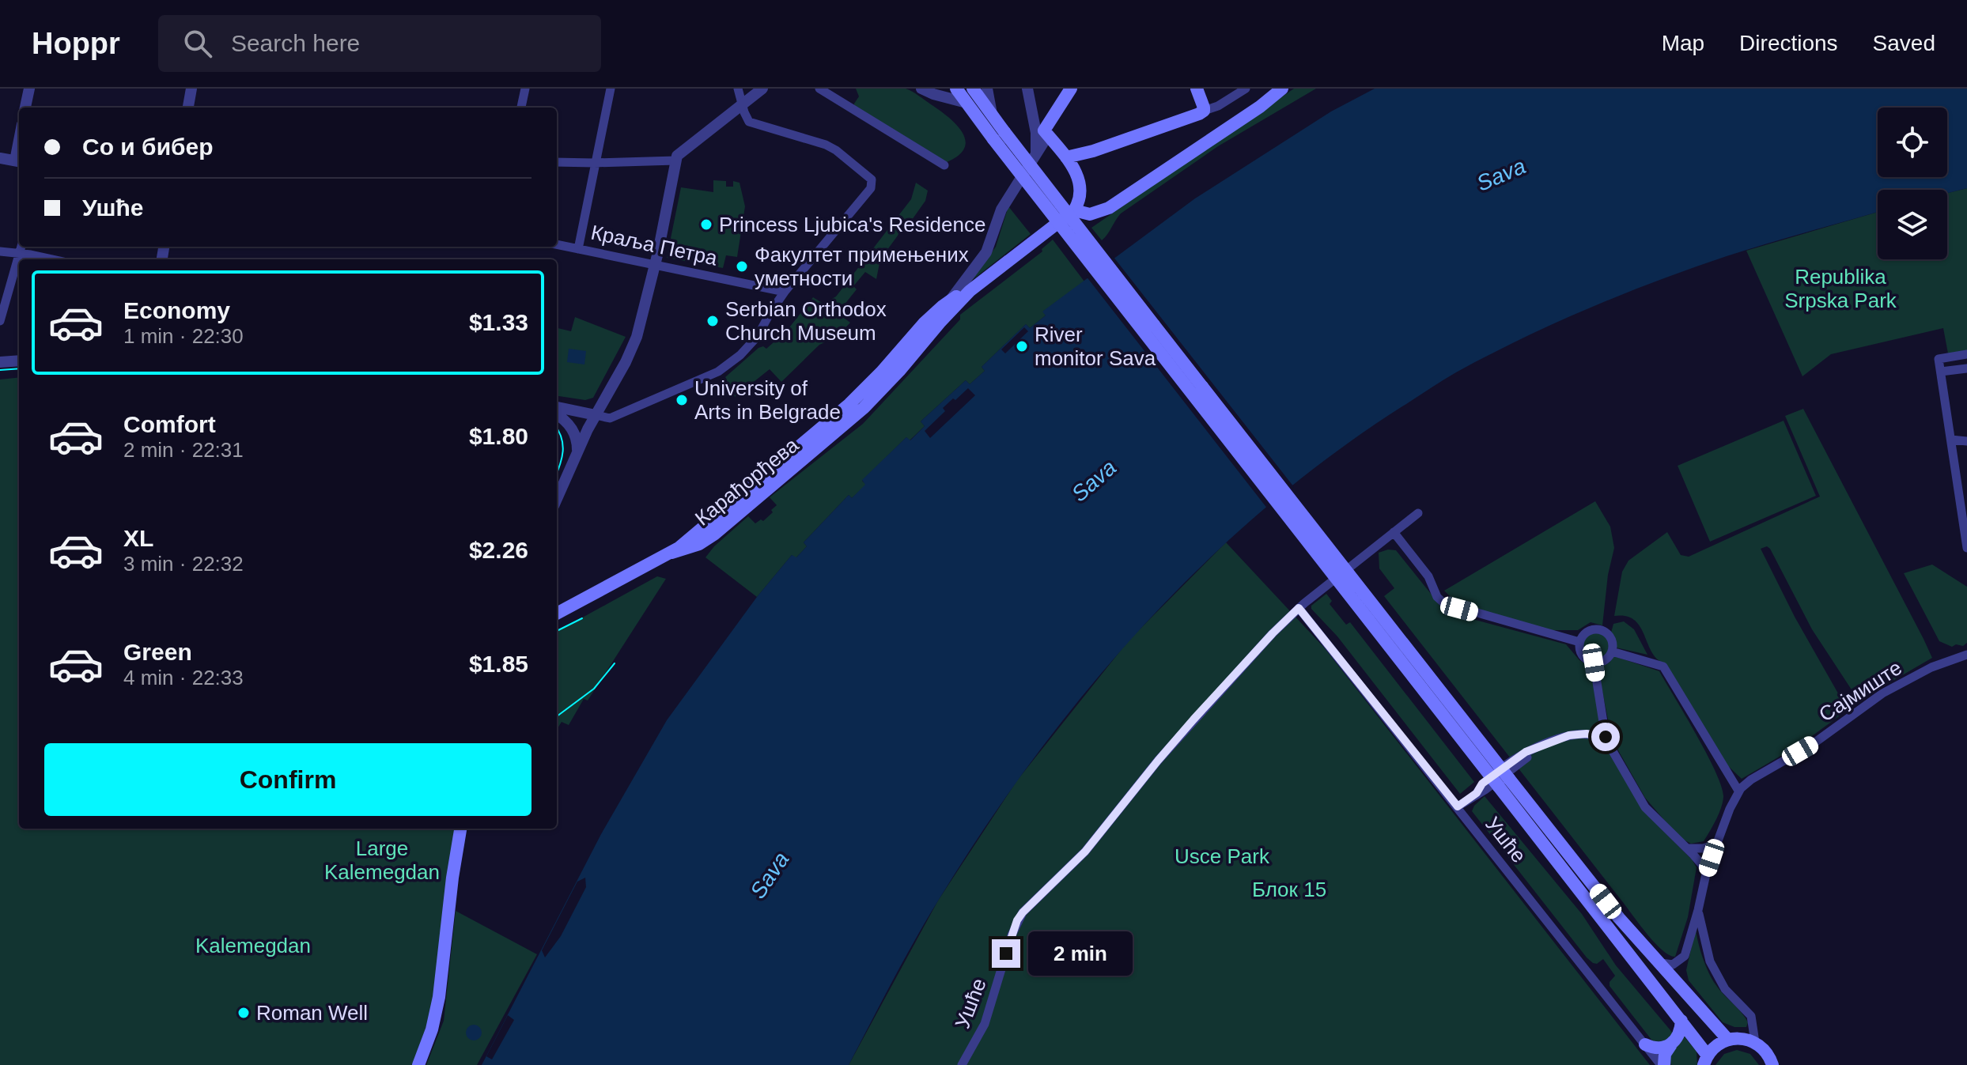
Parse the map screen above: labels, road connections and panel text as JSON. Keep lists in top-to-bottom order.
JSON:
{
  "streets": {
    "main road": ["Карађорђева"],
    "street": ["Краља Петра", "Сајмиште", "Ушће"]
  },
  "water": ["Sava"],
  "parks": [
    "Republika Srpska Park",
    "Large Kalemegdan",
    "Usce Park",
    "Блок 15",
    "Kalemegdan"
  ],
  "places": [
    "Princess Ljubica's Residence",
    "Факултет примењених уметности",
    "Serbian Orthodox Church Museum",
    "River monitor Sava",
    "University of Arts in Belgrade",
    "Roman Well"
  ],
  "page": {
    "header": "Hoppr",
    "search": "Search here",
    "nav": ["Map", "Directions", "Saved"],
    "banner": ["Со и бибер", "Ушће"],
    "list": [
      {
        "name": "Economy",
        "note": "1 min · 22:30",
        "value": "$1.33"
      },
      {
        "name": "Comfort",
        "note": "2 min · 22:31",
        "value": "$1.80"
      },
      {
        "name": "XL",
        "note": "3 min · 22:32",
        "value": "$2.26"
      },
      {
        "name": "Green",
        "note": "4 min · 22:33",
        "value": "$1.85"
      }
    ],
    "buttons": "Confirm",
    "bubble": "2 min"
  }
}
